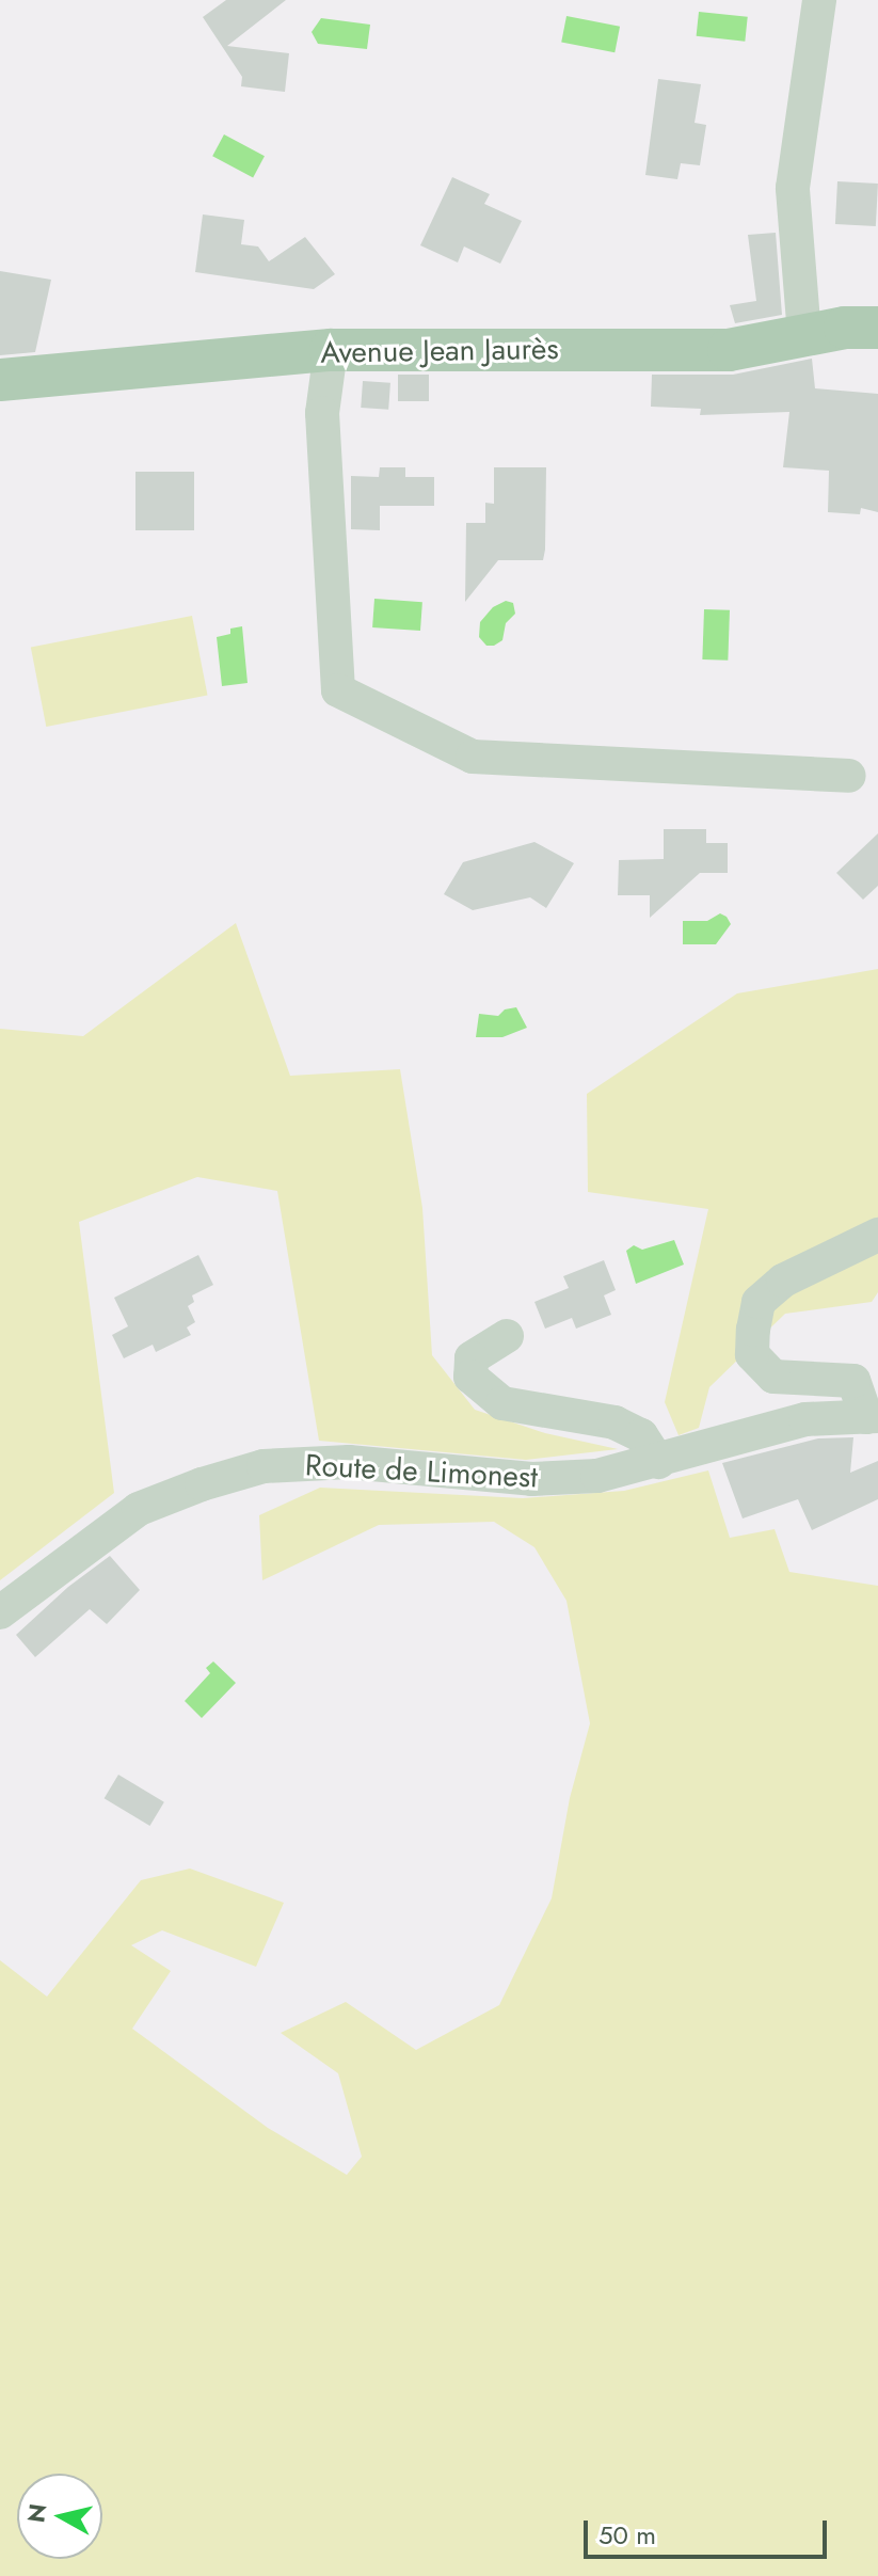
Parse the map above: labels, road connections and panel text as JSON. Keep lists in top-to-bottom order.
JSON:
{
  "streets": {
    "main road": ["Avenue Jean Jaurès"],
    "street": ["Route de Limonest"]
  },
  "scale_bar": "50 m",
  "north": "left"
}
